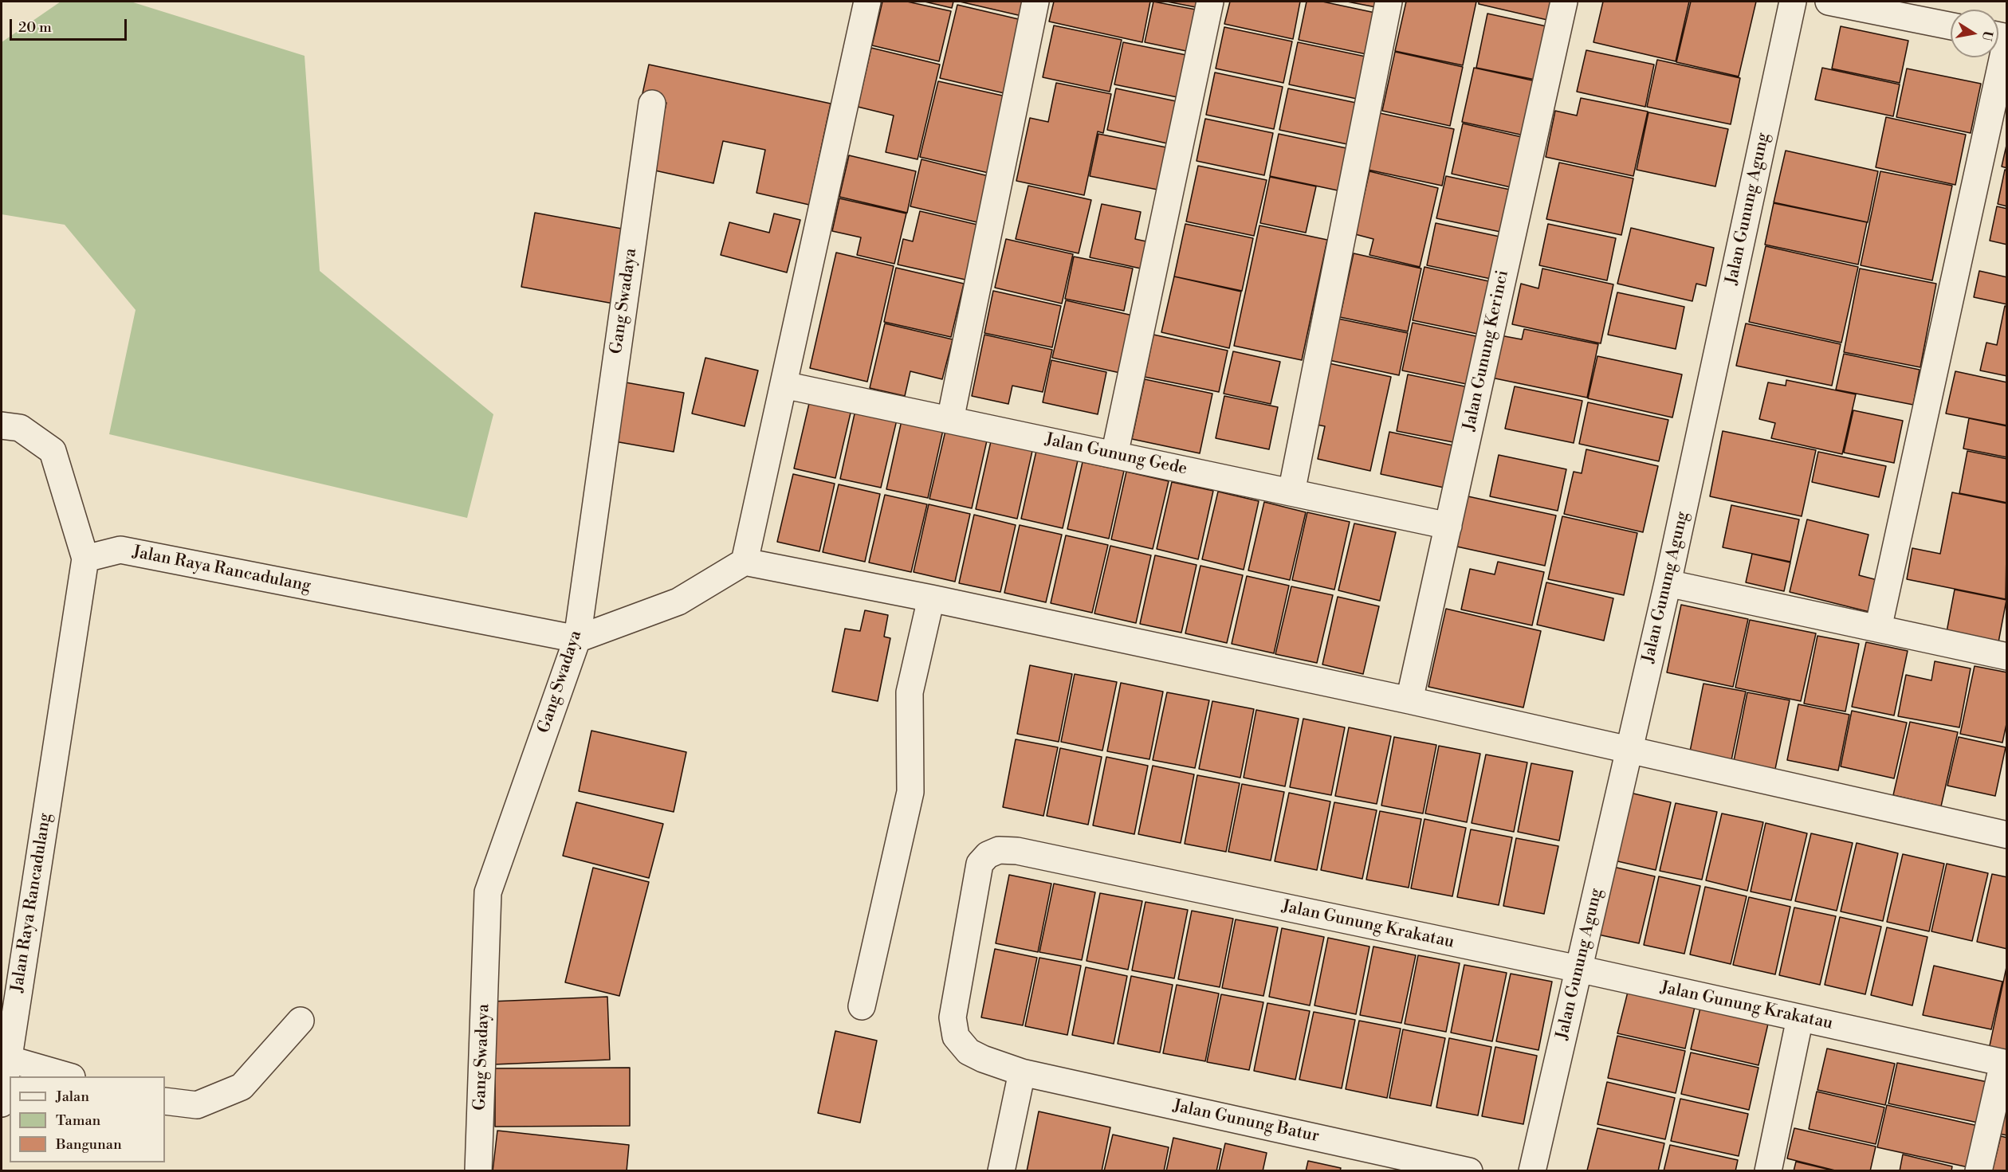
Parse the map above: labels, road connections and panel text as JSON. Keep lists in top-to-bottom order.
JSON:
{
  "streets": {
    "street": [
      "Jalan Gunung Agung",
      "Gang Swadaya",
      "Jalan Gunung Kerinci",
      "Jalan Gunung Gede",
      "Jalan Raya Rancadulang",
      "Jalan Gunung Krakatau",
      "Jalan Gunung Batur"
    ]
  },
  "crossings": [
    ["Jalan Gunung Agung", "Jalan Gunung Krakatau"],
    ["Gang Swadaya", "Jalan Raya Rancadulang"],
    ["Jalan Gunung Kerinci", "Jalan Gunung Gede"],
    ["Jalan Gunung Krakatau", "Jalan Gunung Batur"]
  ],
  "legend": ["Jalan", "Taman", "Bangunan"],
  "scale_bar": "20 m",
  "north": "right"
}
